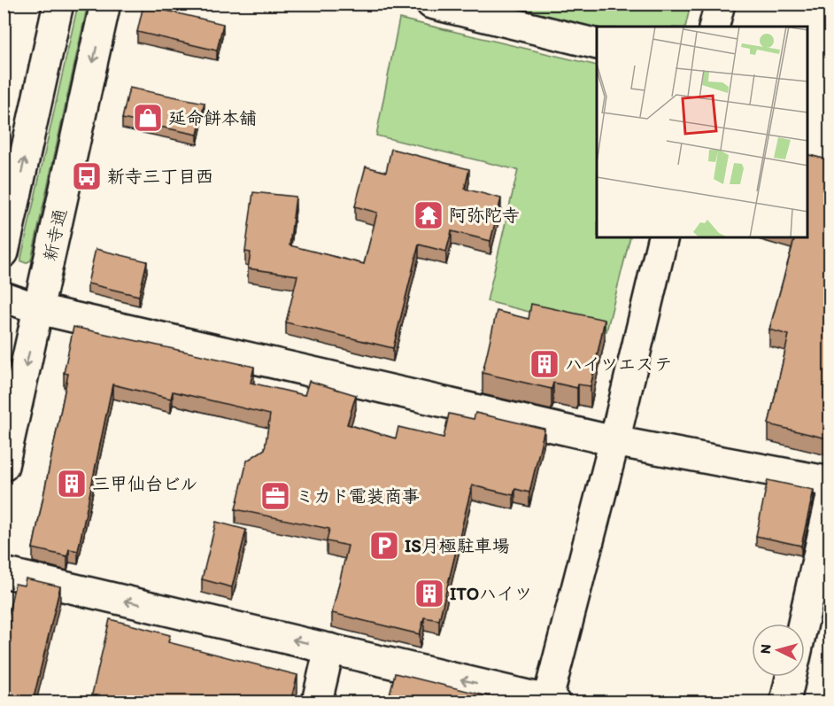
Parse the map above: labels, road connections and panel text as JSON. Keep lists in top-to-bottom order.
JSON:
{
  "streets": {
    "street": ["新寺通"]
  },
  "places": {
    "shop": ["延命餅本舗"],
    "bus stop": ["新寺三丁目西"],
    "temple": ["阿弥陀寺"],
    "building": ["ハイツエステ", "三甲仙台ビル", "ITOハイツ"],
    "office": ["ミカド電装商事"],
    "parking": ["IS月極駐車場"]
  },
  "north": "left"
}
